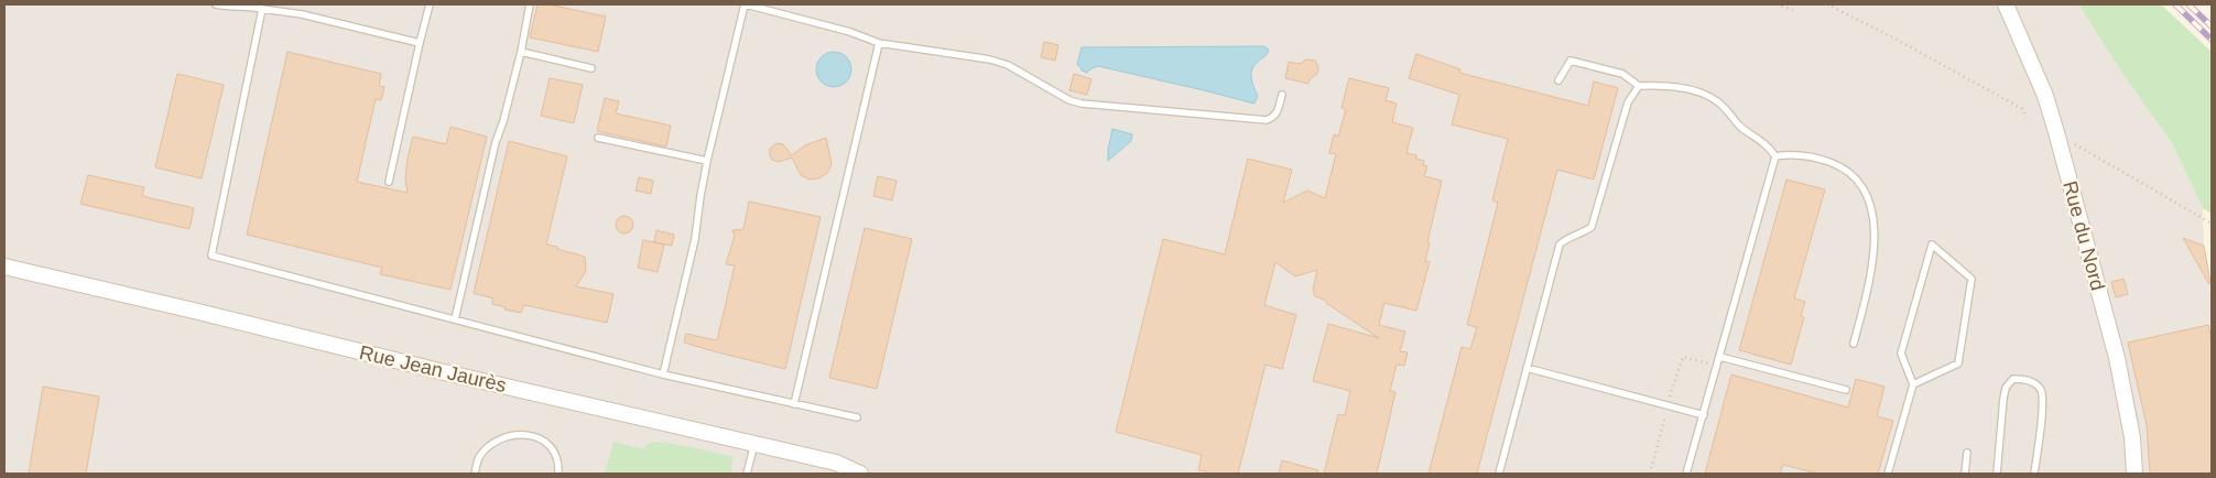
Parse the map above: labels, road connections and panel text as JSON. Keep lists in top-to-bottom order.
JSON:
{
  "streets": {
    "street": ["Rue du Nord", "Rue Jean Jaurès"]
  }
}
